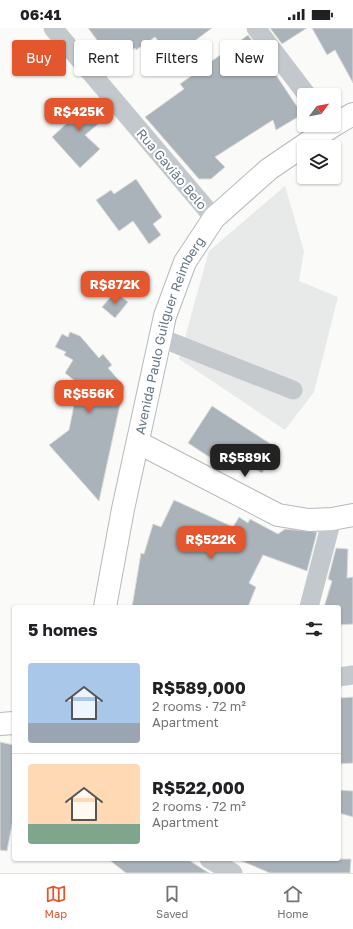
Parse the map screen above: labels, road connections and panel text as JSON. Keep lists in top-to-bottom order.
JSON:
{
  "streets": {
    "main road": ["Avenida Paulo Guilguer Reimberg"],
    "street": ["Rua Gavião Belo"]
  },
  "crossings": [
    ["Rua Gavião Belo", "Avenida Paulo Guilguer Reimberg"]
  ],
  "north": "top right",
  "page": {
    "status": "06:41",
    "chip": [
      "Buy",
      "Rent",
      "Filters",
      "New"
    ],
    "price": [
      "R$425K",
      "R$872K",
      "R$556K",
      "R$589K",
      "R$522K"
    ],
    "heading": "5 homes",
    "list": [
      {
        "name": "R$589,000",
        "note": "2 rooms · 72 m² · Apartment"
      },
      {
        "name": "R$522,000",
        "note": "2 rooms · 72 m² · Apartment"
      }
    ],
    "tabs": ["Map", "Saved", "Home"]
  }
}
